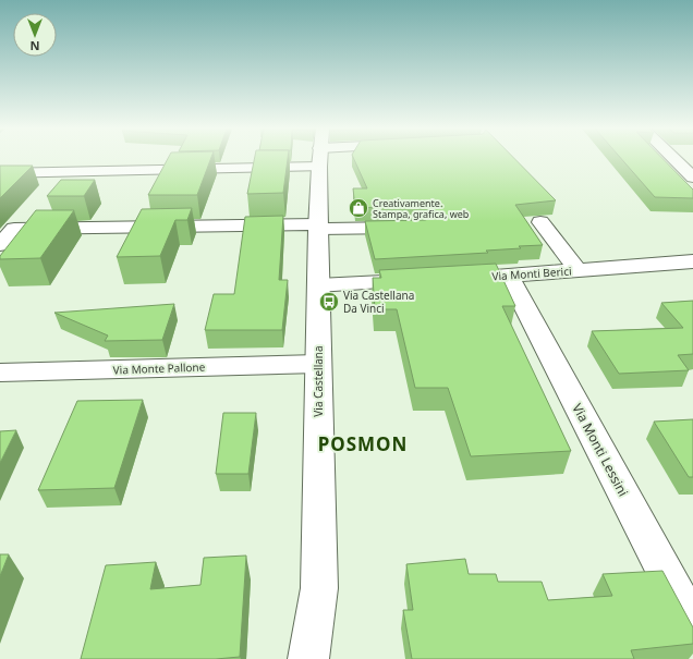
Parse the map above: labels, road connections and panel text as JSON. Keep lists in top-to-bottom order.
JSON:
{
  "streets": {
    "street": [
      "Via Monti Berici",
      "Via Monte Pallone",
      "Via Castellana",
      "Via Monti Lessini"
    ]
  },
  "crossings": [
    ["Via Monti Berici", "Via Monti Lessini"],
    ["Via Monte Pallone", "Via Castellana"]
  ],
  "districts": ["POSMON"],
  "places": {
    "shop": ["Creativamente. Stampa, grafica, web"],
    "bus stop": ["Via Castellana Da Vinci"]
  },
  "north": "bottom"
}
